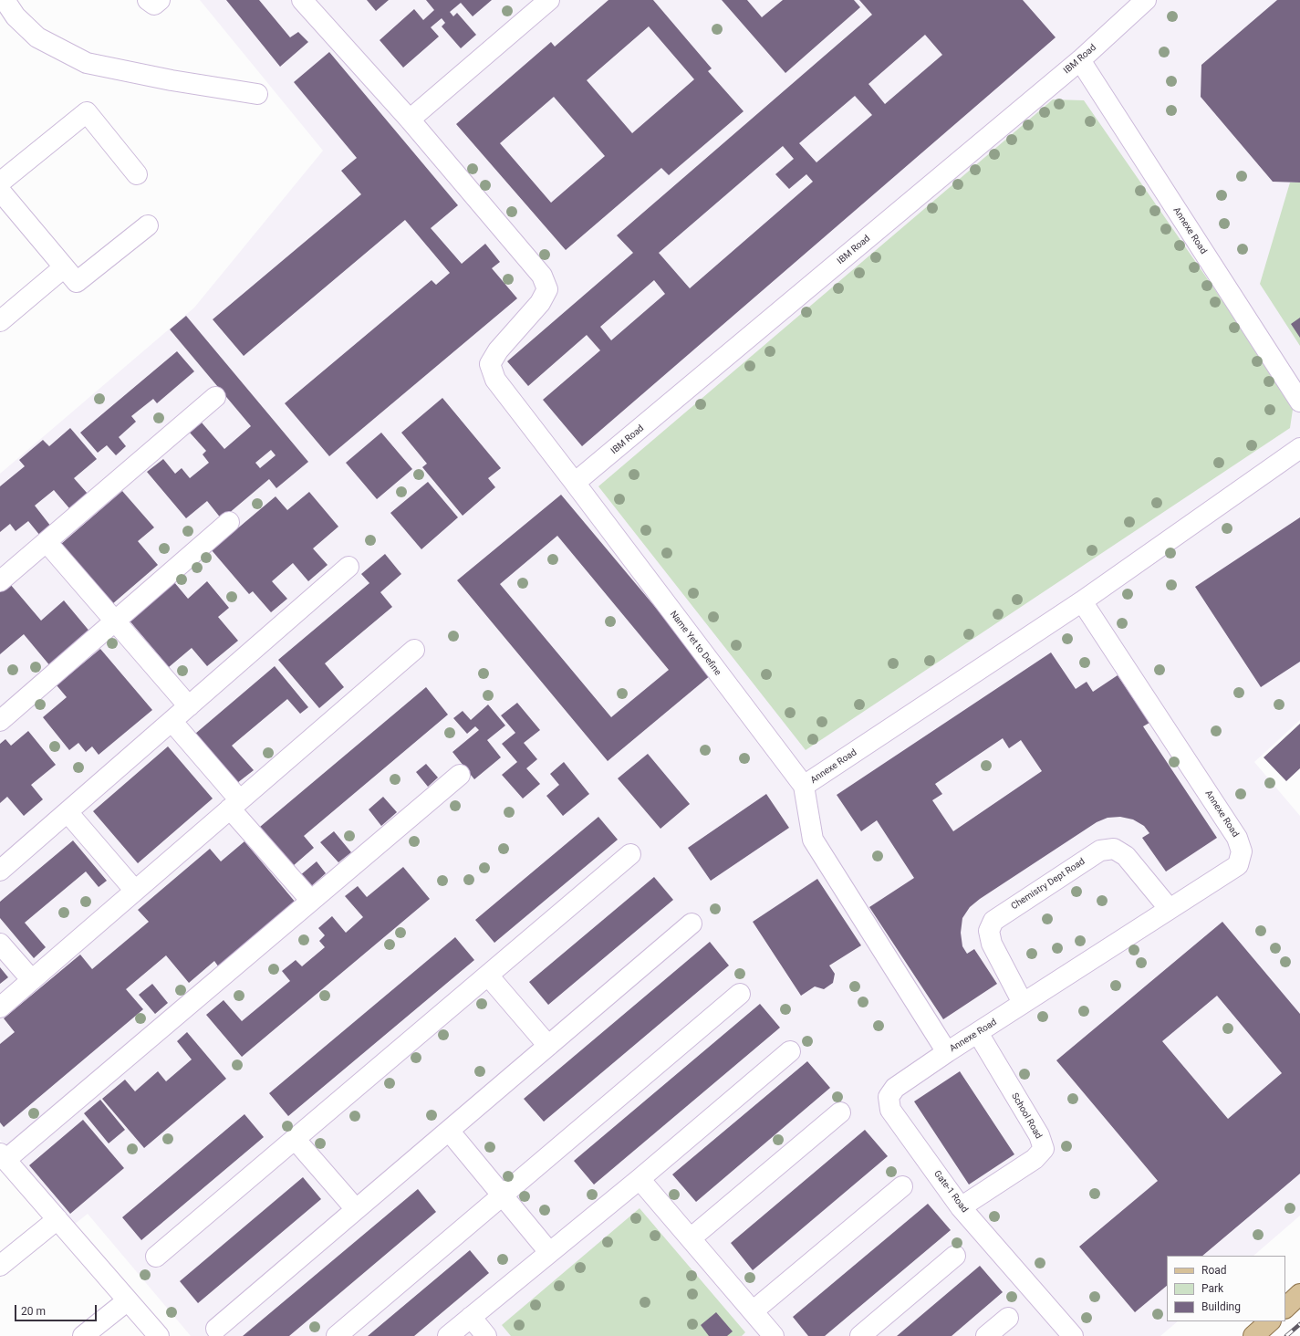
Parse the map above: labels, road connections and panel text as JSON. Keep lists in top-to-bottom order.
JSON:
{
  "streets": {
    "street": [
      "IBM Road",
      "Annexe Road",
      "Name Yet to Define",
      "Chemistry Dept Road",
      "School Road",
      "Gate-1 Road"
    ]
  },
  "crossings": [
    ["IBM Road", "Annexe Road"],
    ["IBM Road", "Name Yet to Define"],
    ["Annexe Road", "Name Yet to Define"],
    ["Annexe Road", "Chemistry Dept Road"],
    ["Annexe Road", "School Road"],
    ["Annexe Road", "Gate-1 Road"],
    ["School Road", "Gate-1 Road"]
  ],
  "legend": ["Road", "Park", "Building"],
  "scale_bar": "20 m"
}
